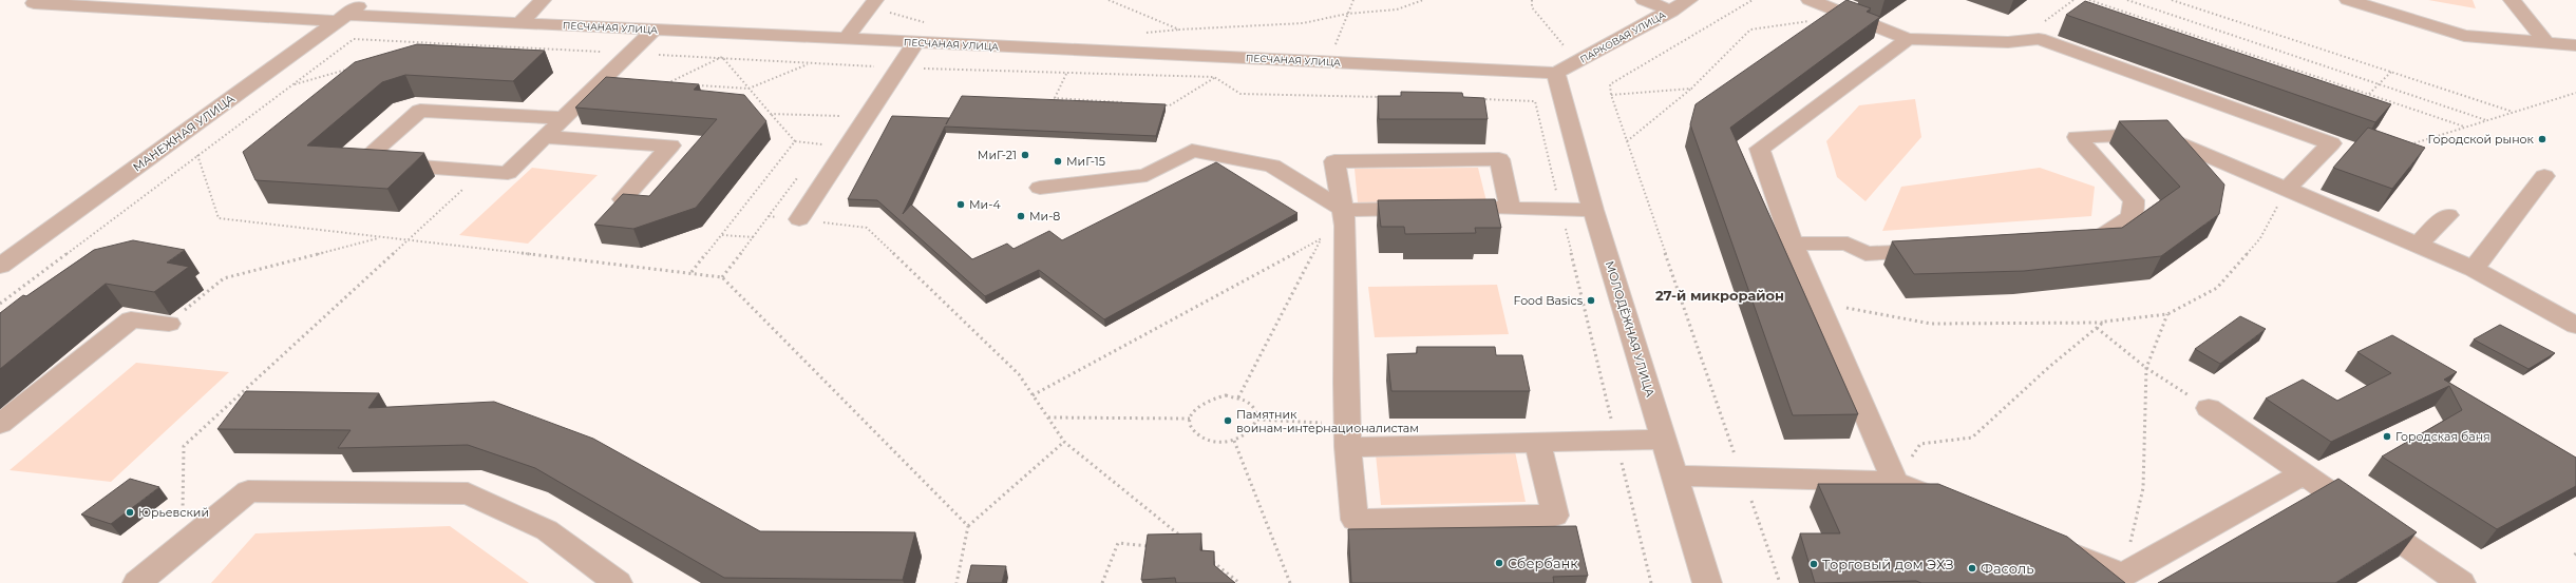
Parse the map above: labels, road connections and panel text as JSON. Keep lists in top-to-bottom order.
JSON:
{
  "streets": {
    "street": [
      "ПЕСЧАНАЯ УЛИЦА",
      "ПАРКОВАЯ УЛИЦА",
      "МАНЕЖНАЯ УЛИЦА",
      "МОЛОДЁЖНАЯ УЛИЦА"
    ]
  },
  "crossings": [
    ["ПЕСЧАНАЯ УЛИЦА", "ПАРКОВАЯ УЛИЦА"],
    ["ПЕСЧАНАЯ УЛИЦА", "МАНЕЖНАЯ УЛИЦА"],
    ["ПЕСЧАНАЯ УЛИЦА", "МОЛОДЁЖНАЯ УЛИЦА"],
    ["ПАРКОВАЯ УЛИЦА", "МОЛОДЁЖНАЯ УЛИЦА"]
  ],
  "districts": ["27-й микрорайон"],
  "places": [
    "Городской рынок",
    "МиГ-21",
    "МиГ-15",
    "Ми-4",
    "Ми-8",
    "Food Basics",
    "Памятник воинам-интернационалистам",
    "Городская баня",
    "Юрьевский",
    "Сбербанк",
    "Торговый дом ЭХЗ",
    "Фасоль"
  ]
}
